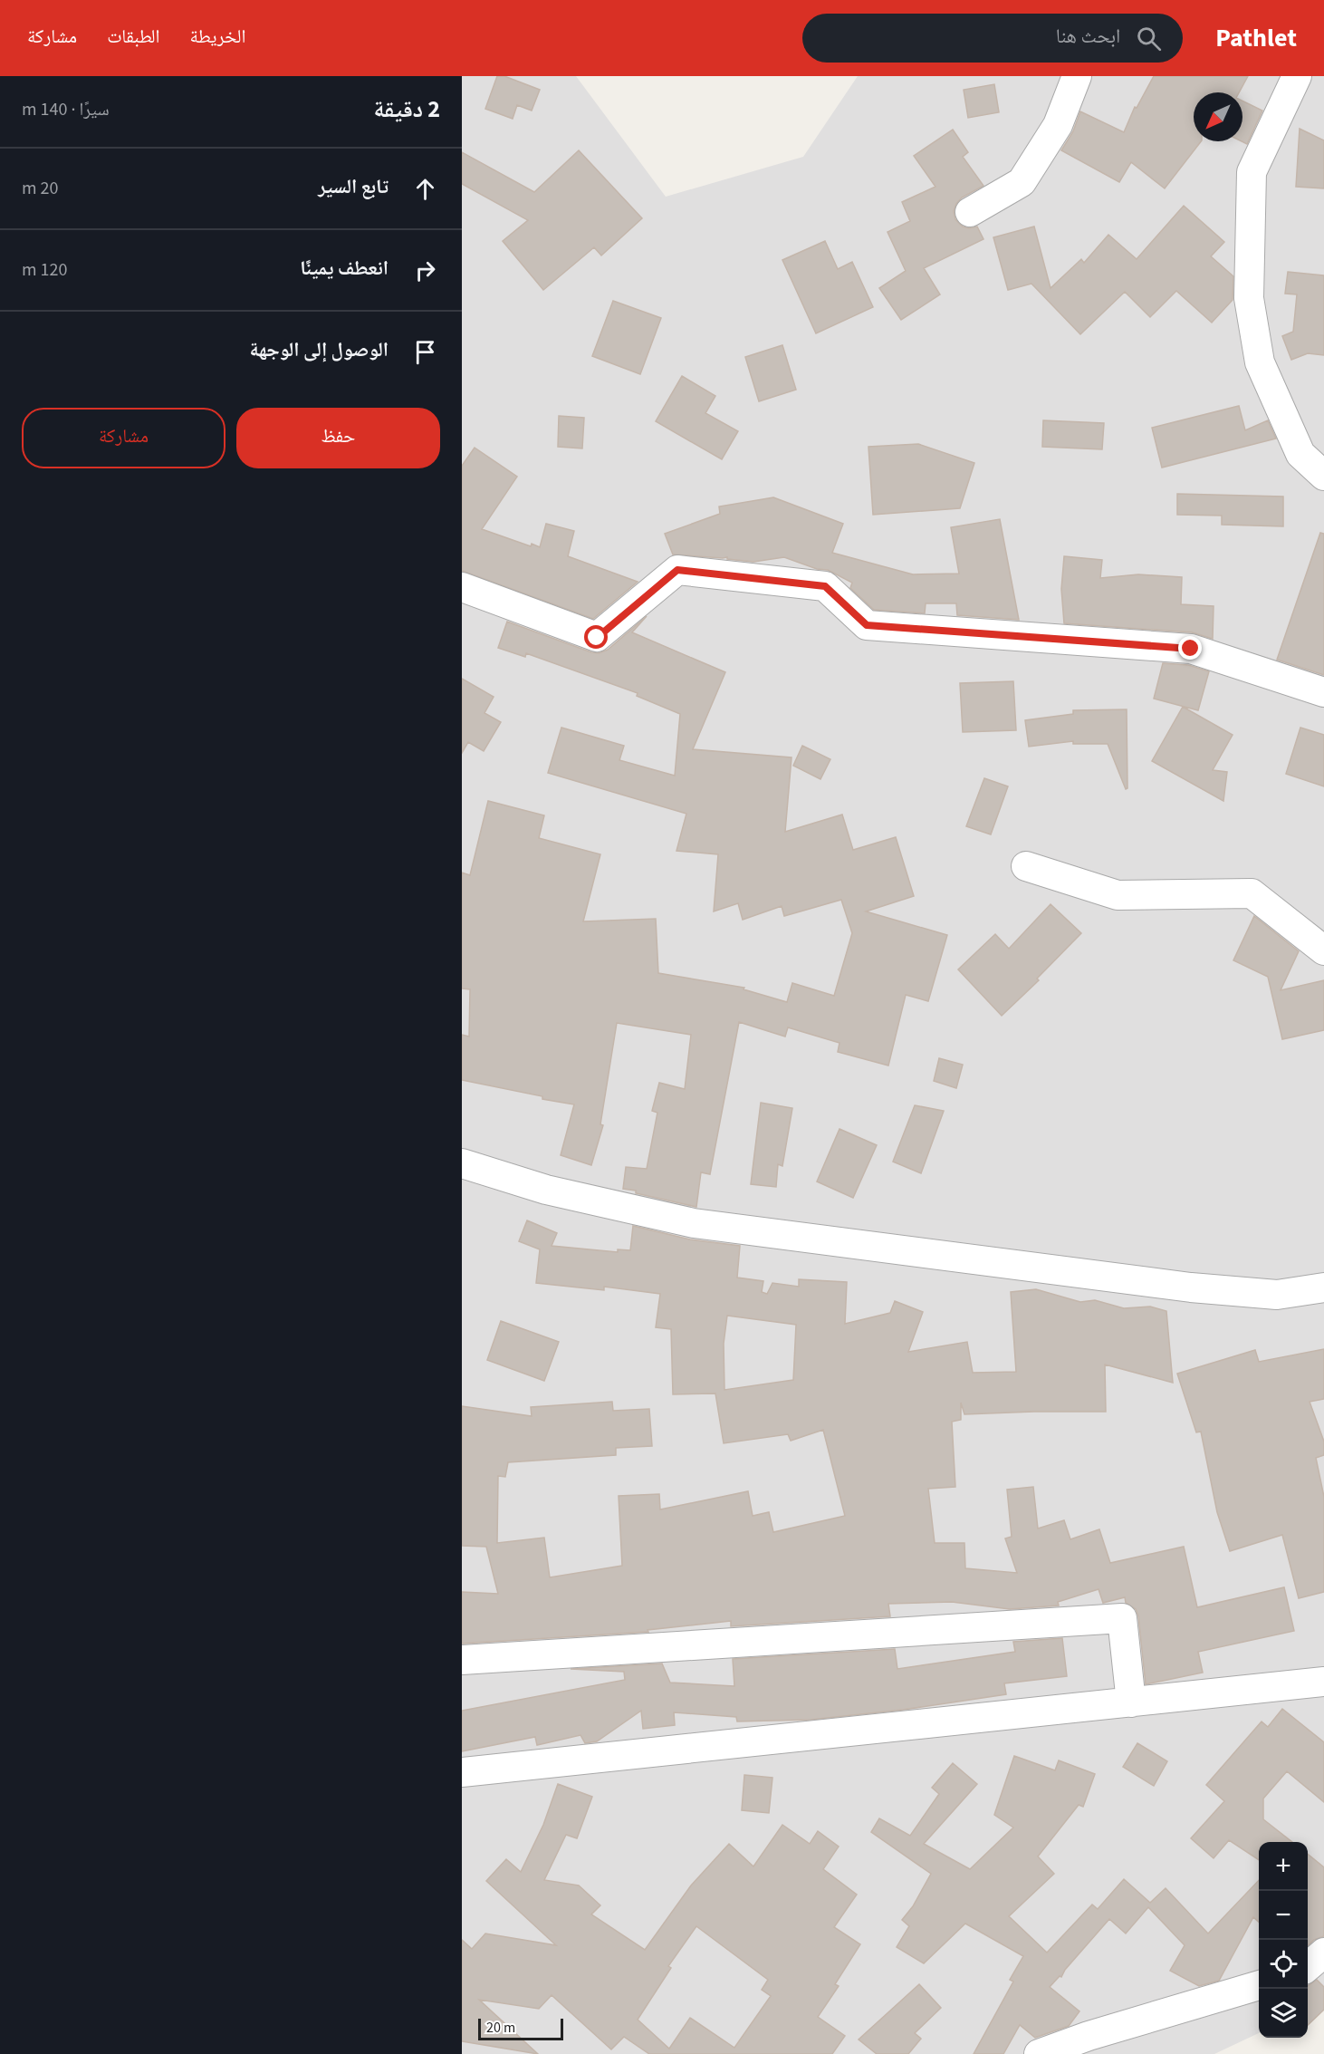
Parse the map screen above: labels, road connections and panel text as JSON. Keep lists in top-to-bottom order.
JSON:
{
  "scale_bar": "20 m",
  "north": "bottom left",
  "page": {
    "header": "Pathlet",
    "search": "ابحث هنا",
    "nav": ["الخريطة", "الطبقات", "مشاركة"],
    "heading": ["2 دقيقة", "سيرًا · 140 m"],
    "list": [
      ["تابع السير", "20 m"],
      ["انعطف يمينًا", "120 m"],
      "الوصول إلى الوجهة"
    ],
    "buttons": ["حفظ", "مشاركة"],
    "map_buttons": ["+", "−"],
    "scale": "20 m"
  }
}
